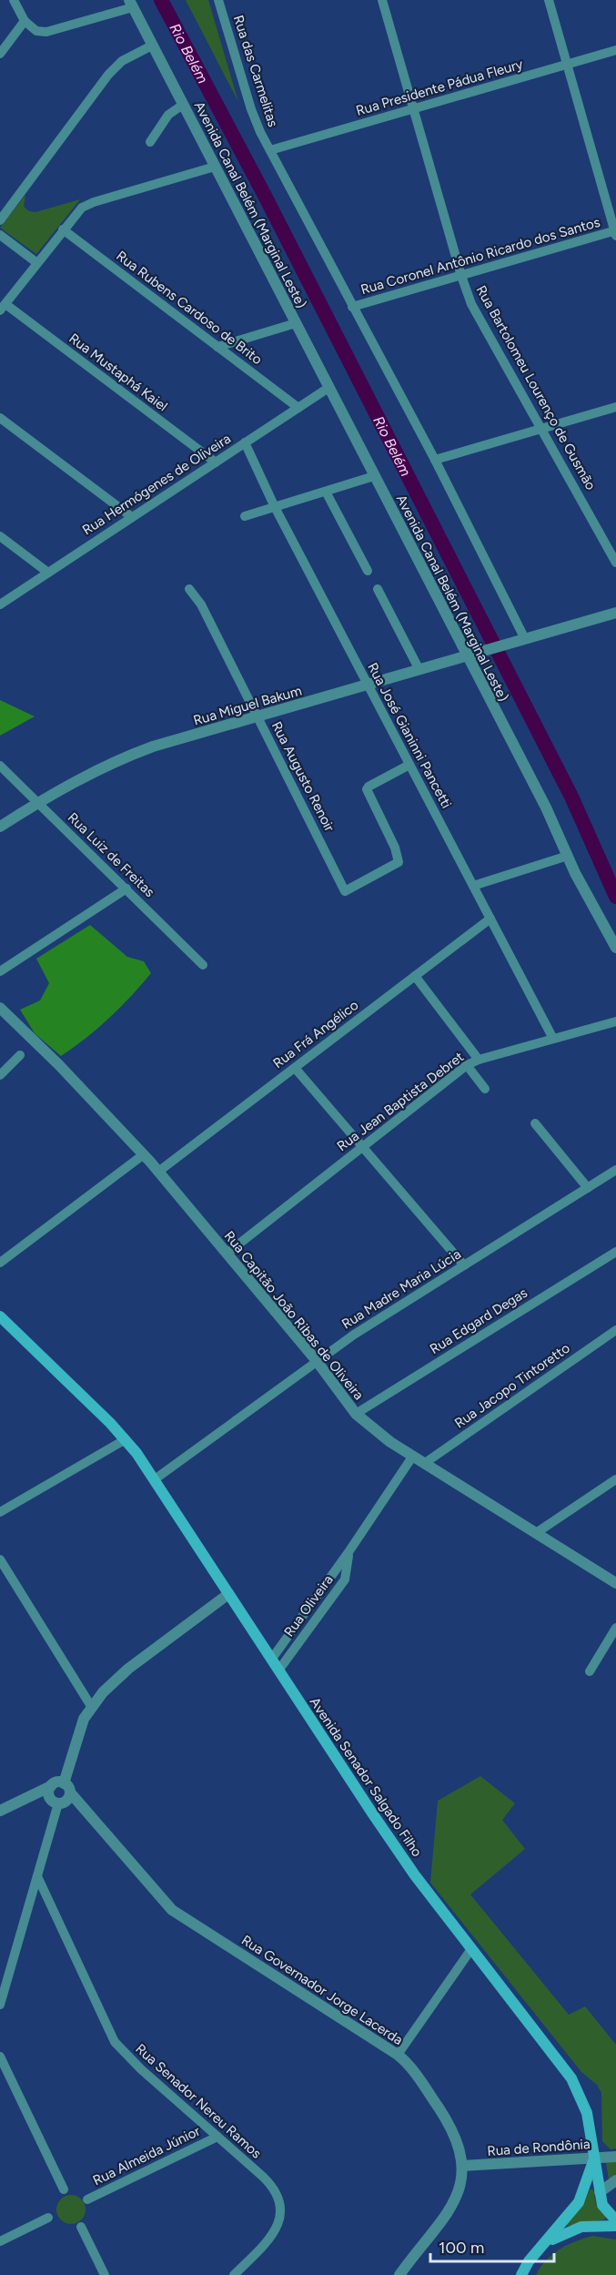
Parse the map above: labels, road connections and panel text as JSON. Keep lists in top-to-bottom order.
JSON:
{
  "streets": {
    "main road": ["Avenida Senador Salgado Filho"],
    "street": [
      "Rua das Carmelitas",
      "Rua Presidente Pádua Fleury",
      "Avenida Canal Belém (Marginal Leste)",
      "Rua Coronel Antônio Ricardo dos Santos",
      "Rua Rubens Cardoso de Brito",
      "Rua Mustaphá Kaiel",
      "Rua Bartolomeu Lourenço de Gusmão",
      "Rua Hermógenes de Oliveira",
      "Rua Miguel Bakum",
      "Rua José Gianinni Pancetti",
      "Rua Augusto Renoir",
      "Rua Luiz de Freitas",
      "Rua Frá Angélico",
      "Rua Jean Baptista Debret",
      "Rua Madre Maria Lúcia",
      "Rua Capitão João Ribas de Oliveira",
      "Rua Edgard Degas",
      "Rua Jacopo Tintoretto",
      "Rua Oliveira",
      "Rua Governador Jorge Lacerda",
      "Rua Senador Nereu Ramos",
      "Rua de Rondônia",
      "Rua Almeida Júnior"
    ]
  },
  "crossings": [
    ["Rua das Carmelitas", "Rua Presidente Pádua Fleury"],
    ["Rua das Carmelitas", "Rua Coronel Antônio Ricardo dos Santos"],
    ["Rua das Carmelitas", "Rua Miguel Bakum"],
    ["Rua Presidente Pádua Fleury", "Rua Bartolomeu Lourenço de Gusmão"],
    ["Avenida Canal Belém (Marginal Leste)", "Rua Hermógenes de Oliveira"],
    ["Avenida Canal Belém (Marginal Leste)", "Rua Miguel Bakum"],
    ["Rua Coronel Antônio Ricardo dos Santos", "Rua Bartolomeu Lourenço de Gusmão"],
    ["Rua Rubens Cardoso de Brito", "Rua Hermógenes de Oliveira"],
    ["Rua Mustaphá Kaiel", "Rua Hermógenes de Oliveira"],
    ["Rua Hermógenes de Oliveira", "Rua José Gianinni Pancetti"],
    ["Rua Miguel Bakum", "Rua José Gianinni Pancetti"],
    ["Rua Miguel Bakum", "Rua Augusto Renoir"],
    ["Rua Miguel Bakum", "Rua Luiz de Freitas"],
    ["Rua José Gianinni Pancetti", "Rua Augusto Renoir"],
    ["Rua José Gianinni Pancetti", "Rua Frá Angélico"],
    ["Rua José Gianinni Pancetti", "Rua Jean Baptista Debret"],
    ["Rua Frá Angélico", "Rua Capitão João Ribas de Oliveira"],
    ["Rua Jean Baptista Debret", "Rua Capitão João Ribas de Oliveira"],
    ["Rua Madre Maria Lúcia", "Rua Capitão João Ribas de Oliveira"],
    ["Rua Madre Maria Lúcia", "Avenida Senador Salgado Filho"],
    ["Rua Capitão João Ribas de Oliveira", "Rua Edgard Degas"],
    ["Rua Capitão João Ribas de Oliveira", "Rua Jacopo Tintoretto"],
    ["Rua Capitão João Ribas de Oliveira", "Rua Oliveira"],
    ["Rua Oliveira", "Avenida Senador Salgado Filho"],
    ["Avenida Senador Salgado Filho", "Rua de Rondônia"],
    ["Rua Governador Jorge Lacerda", "Rua de Rondônia"],
    ["Rua Senador Nereu Ramos", "Rua Almeida Júnior"]
  ],
  "water": ["Rio Belém"],
  "scale_bar": "100 m"
}
